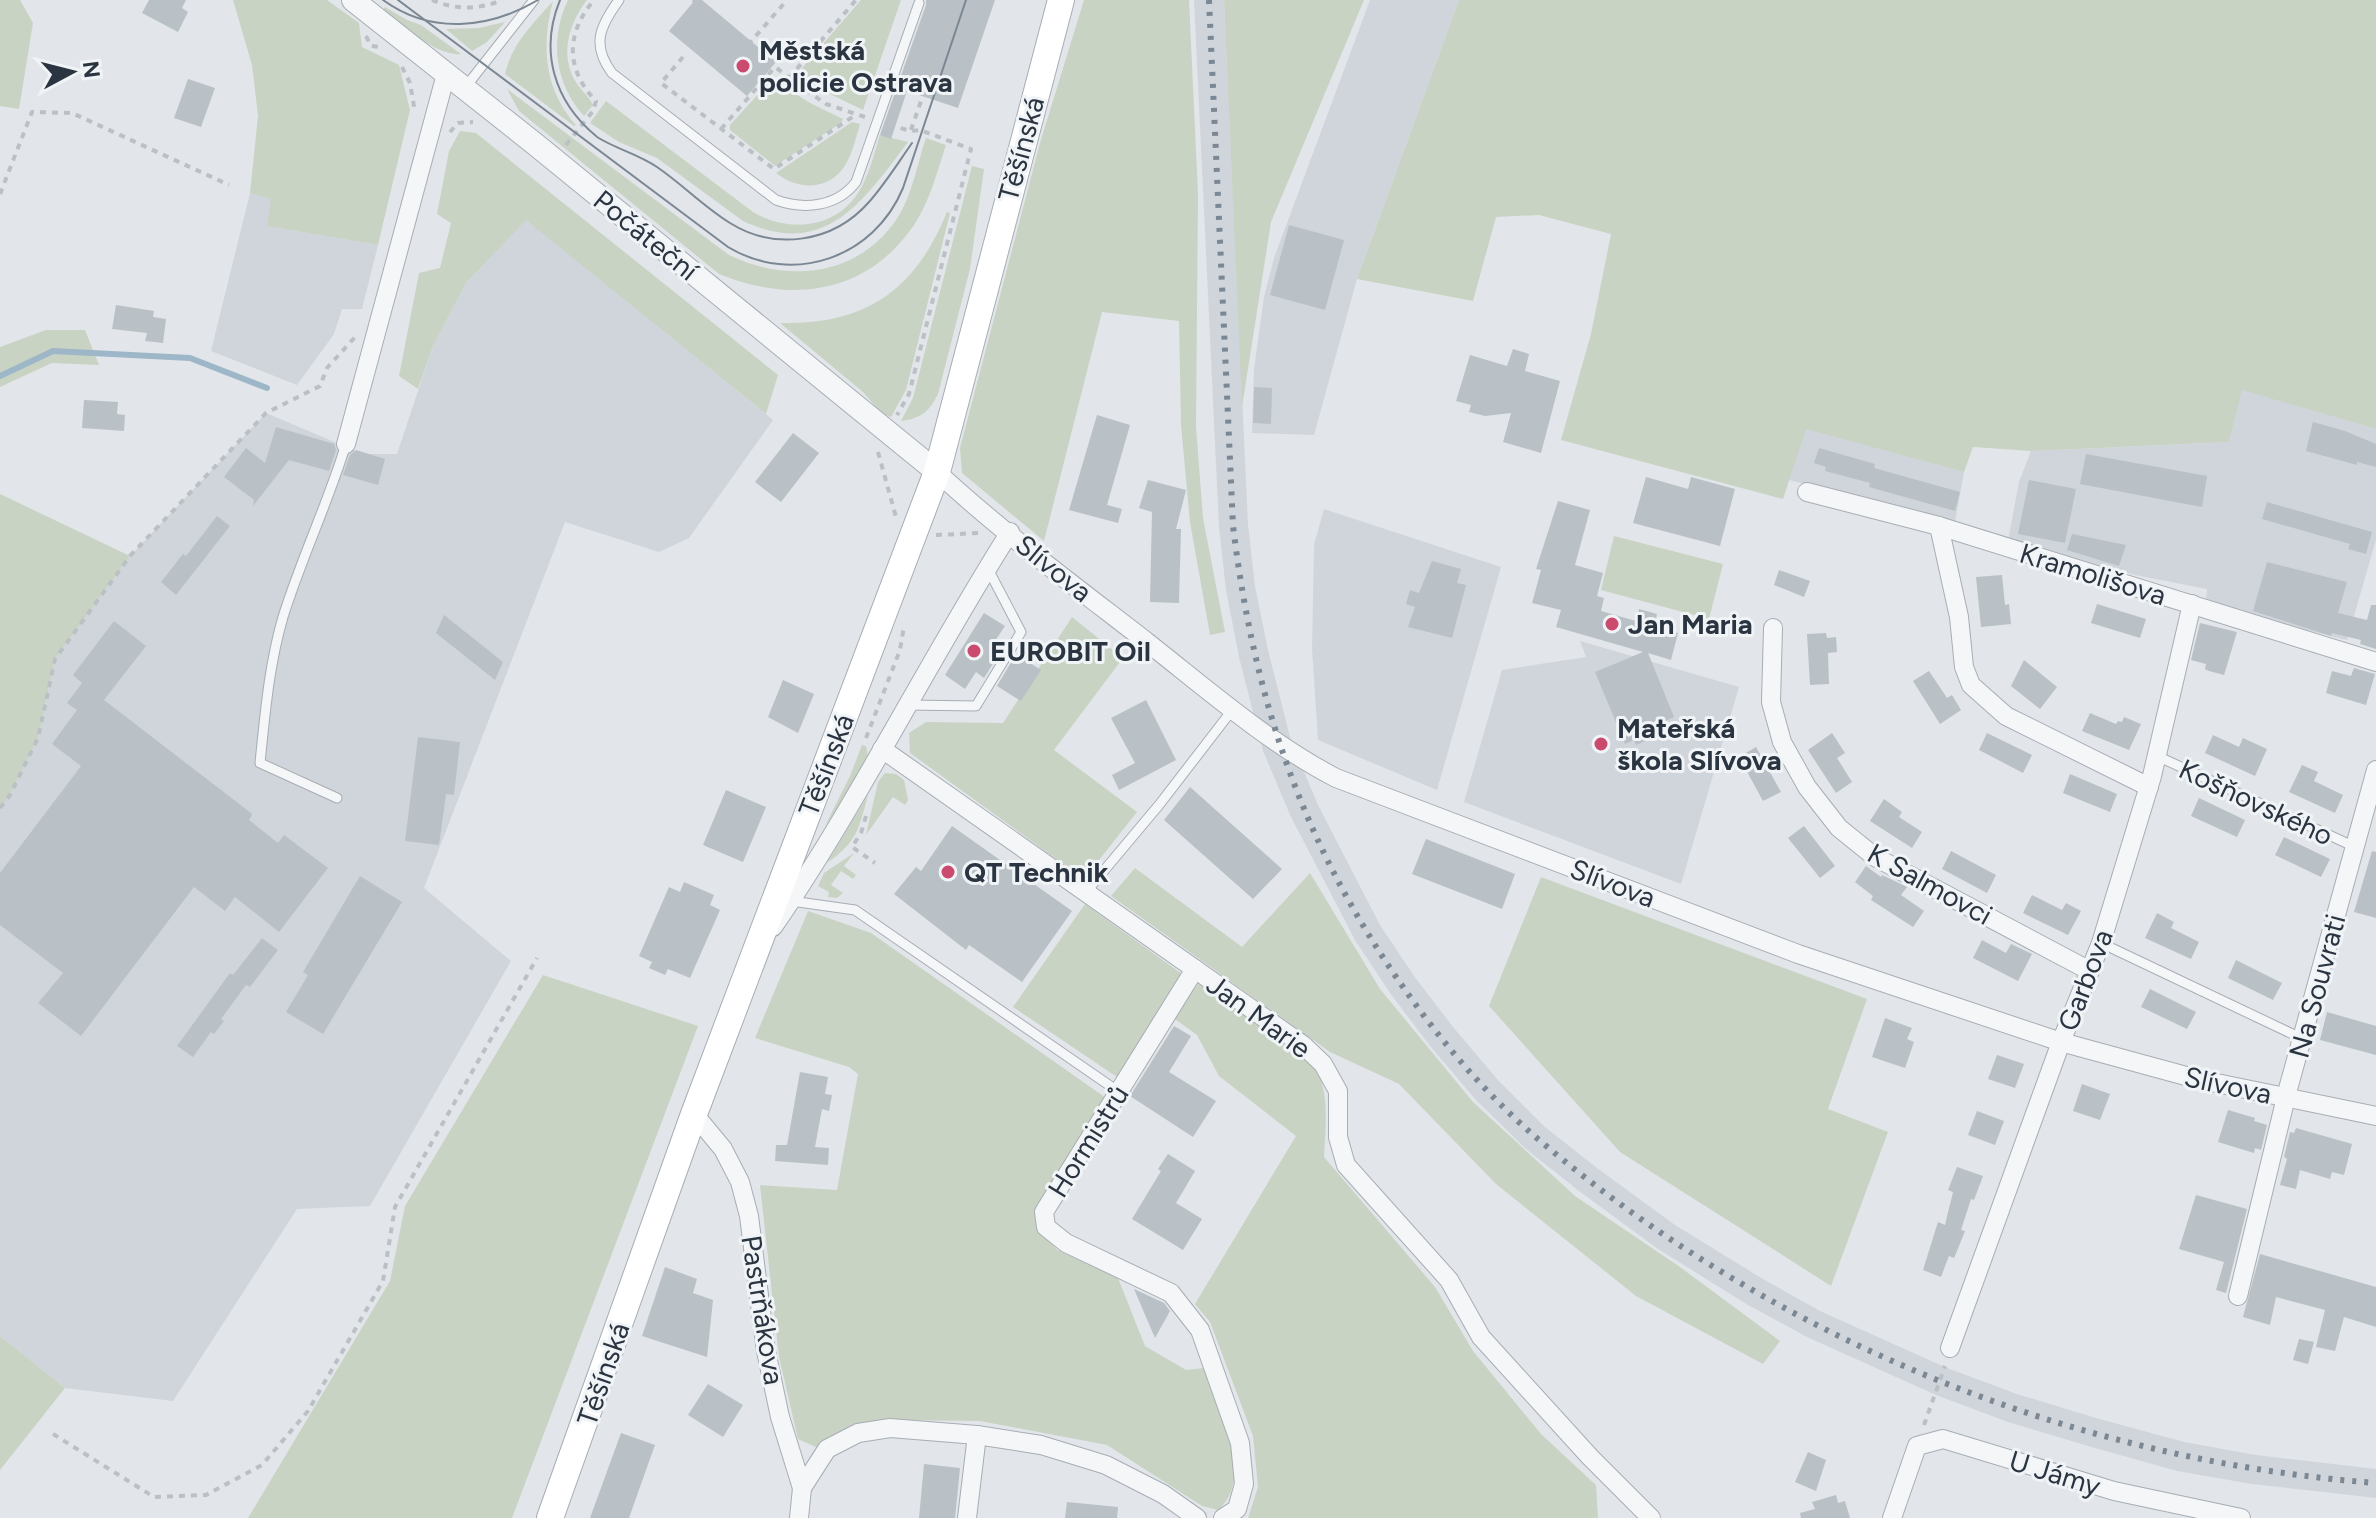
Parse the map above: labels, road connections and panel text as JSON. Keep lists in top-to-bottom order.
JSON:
{
  "streets": {
    "main road": ["Těšínská"],
    "street": [
      "Počáteční",
      "Slívova",
      "Kramolišova",
      "Košňovského",
      "K Salmovci",
      "Garbova",
      "Na Souvrati",
      "Jan Marie",
      "Hormistrů",
      "Pastrňákova",
      "U Jámy"
    ]
  },
  "crossings": [
    ["Těšínská", "Počáteční"],
    ["Těšínská", "Slívova"],
    ["Těšínská", "Pastrňákova"],
    ["Počáteční", "Slívova"],
    ["Slívova", "Garbova"],
    ["Slívova", "Na Souvrati"],
    ["Kramolišova", "Košňovského"],
    ["Kramolišova", "Garbova"],
    ["Košňovského", "Garbova"],
    ["Košňovského", "Na Souvrati"],
    ["K Salmovci", "Garbova"],
    ["Jan Marie", "Hormistrů"]
  ],
  "places": [
    "Městská policie Ostrava",
    "Jan Maria",
    "EUROBIT Oil",
    "Mateřská škola Slívova",
    "QT Technik"
  ],
  "north": "right"
}
